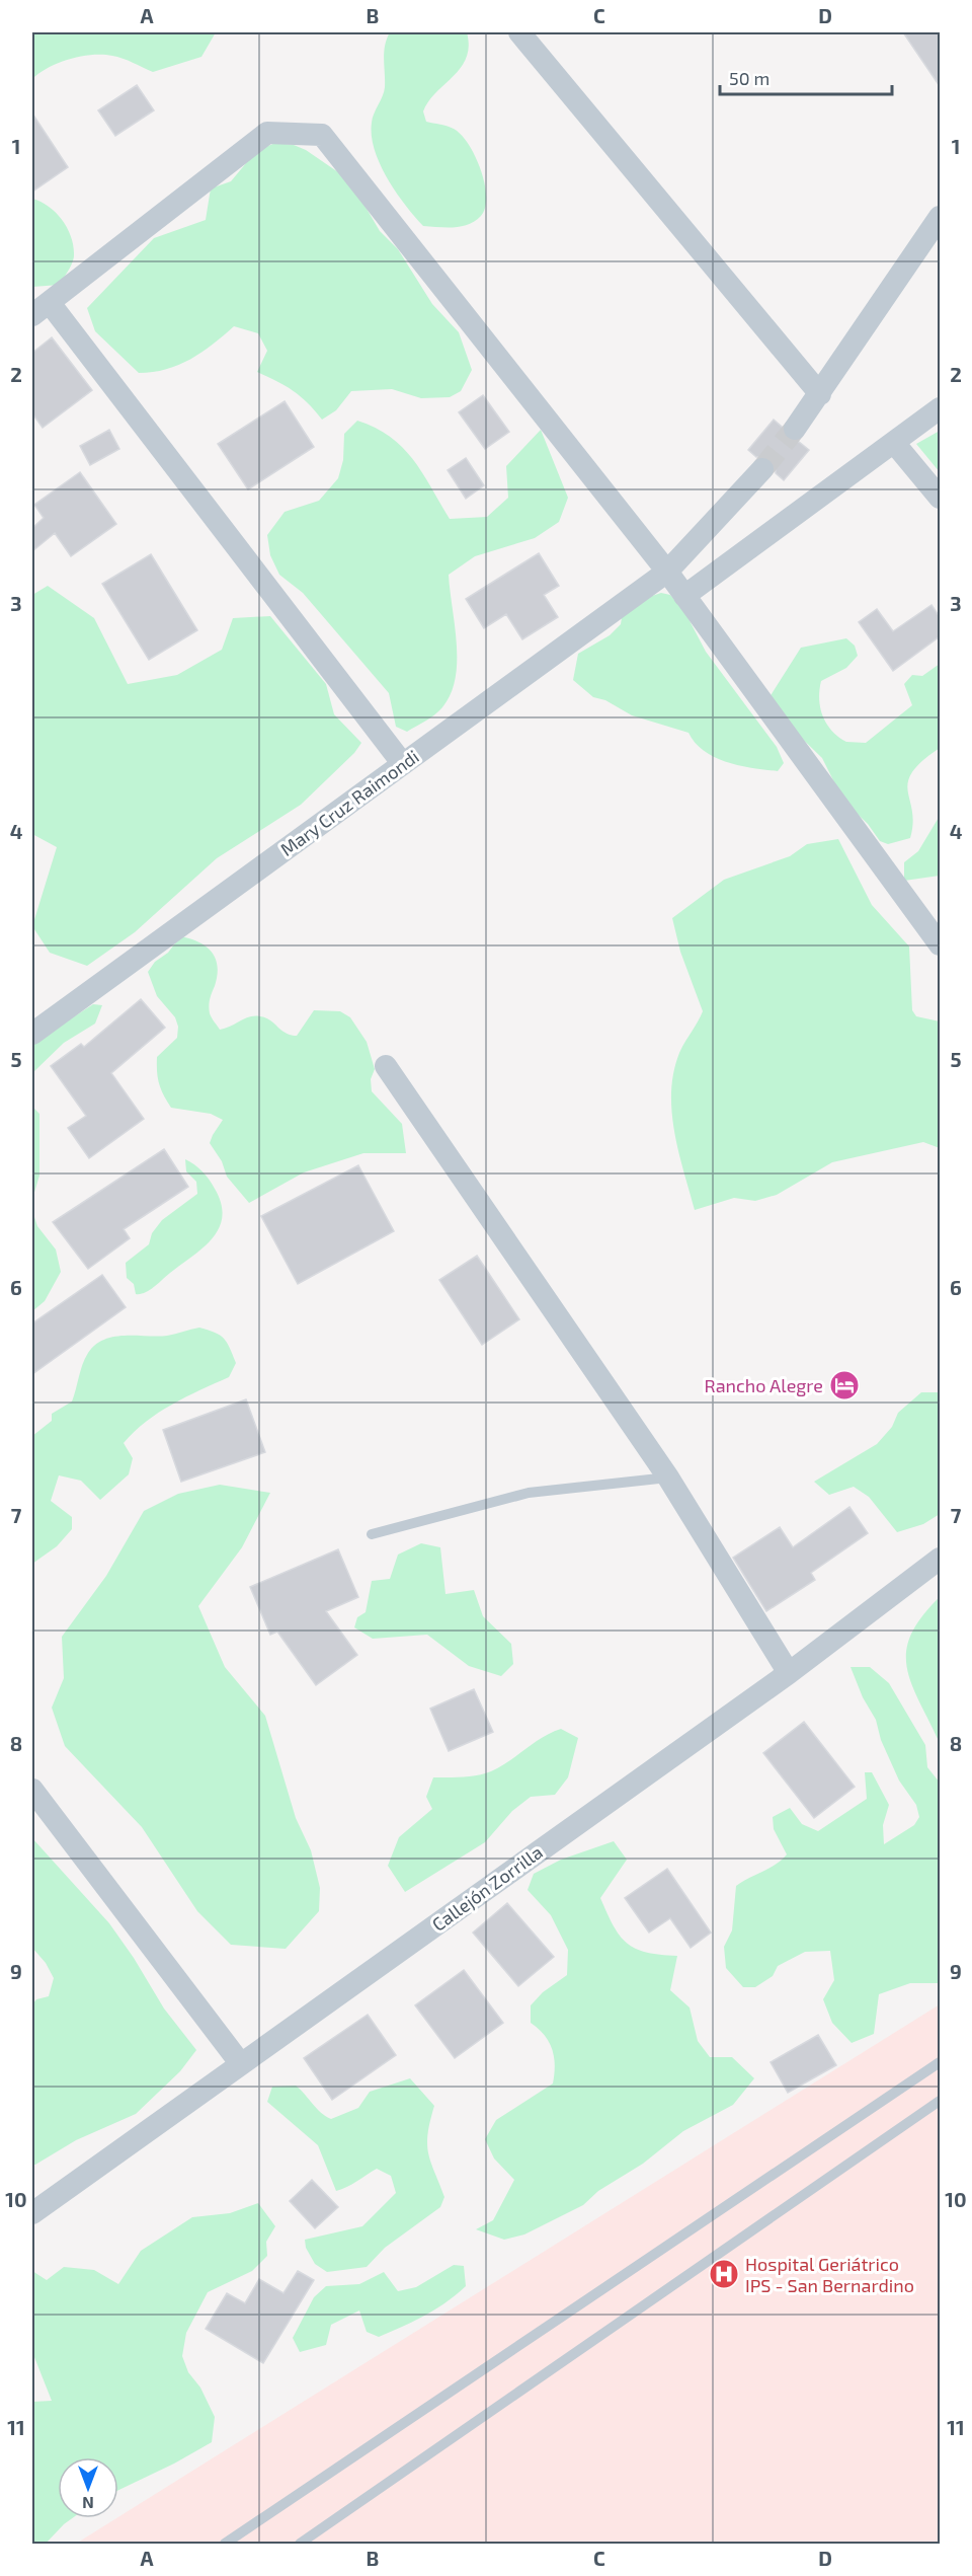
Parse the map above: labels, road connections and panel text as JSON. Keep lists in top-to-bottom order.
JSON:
{
  "streets": {
    "street": ["Mary Cruz Raimondi", "Callejón Zorrilla"]
  },
  "places": {
    "hotel": ["Rancho Alegre"],
    "hospital": ["Hospital Geriátrico IPS - San Bernardino"]
  },
  "scale_bar": "50 m",
  "north": "bottom",
  "grid": {
    "columns": [
      "A",
      "B",
      "C",
      "D"
    ],
    "rows": [
      "1",
      "2",
      "3",
      "4",
      "5",
      "6",
      "7",
      "8",
      "9",
      "10",
      "11"
    ]
  }
}
